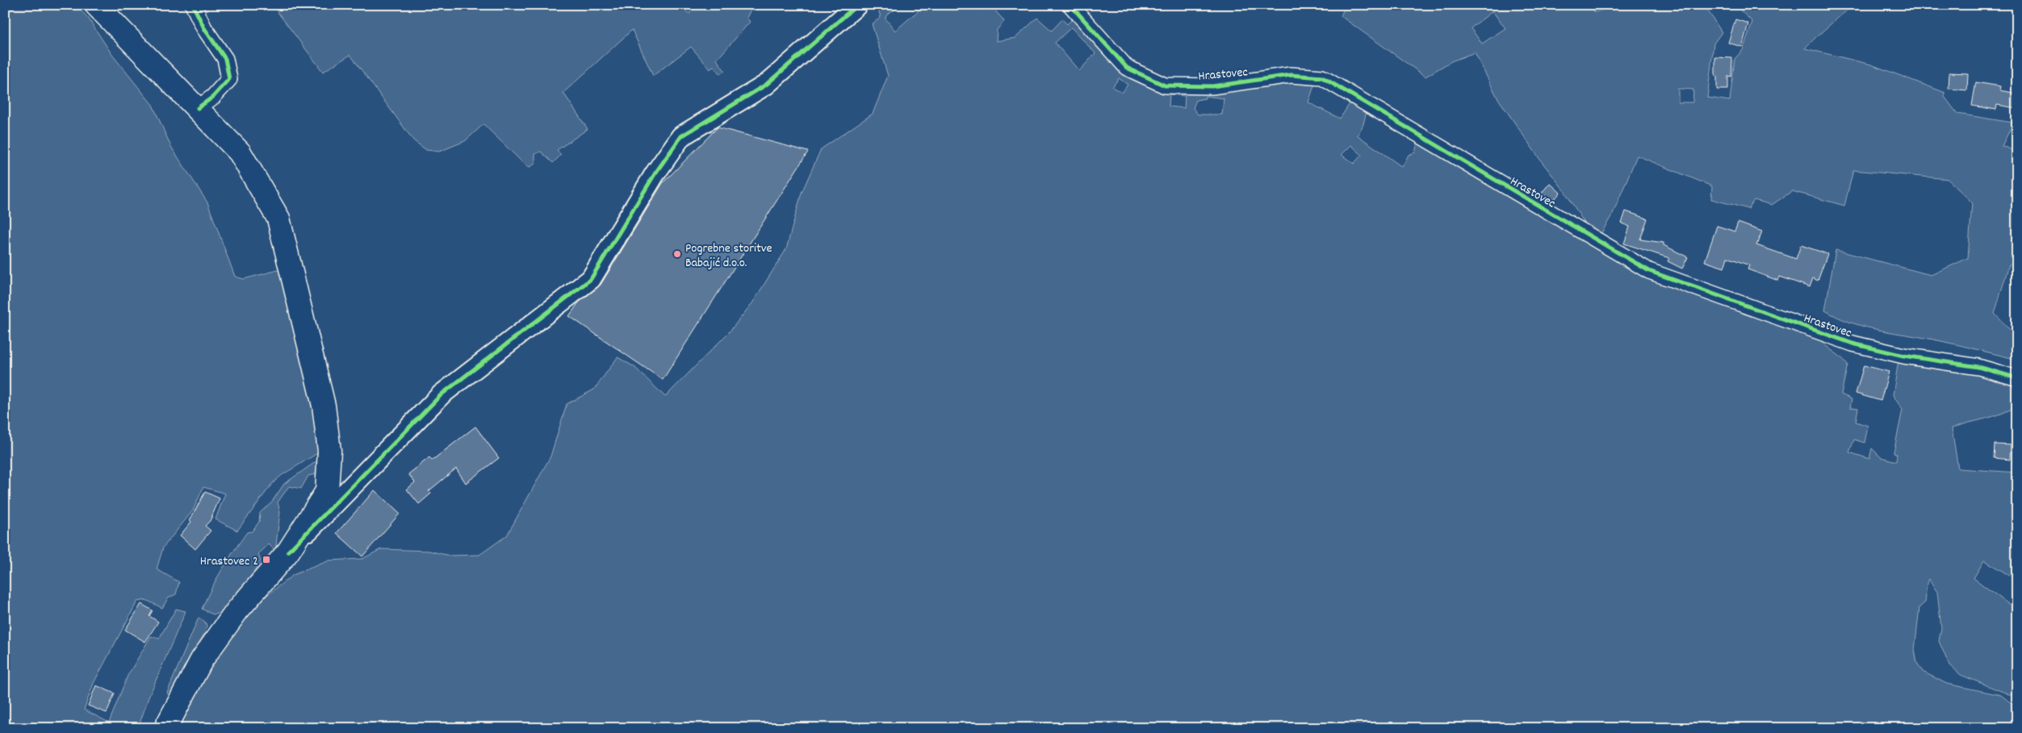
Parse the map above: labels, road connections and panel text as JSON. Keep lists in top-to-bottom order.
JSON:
{
  "streets": {
    "street": ["Hrastovec"]
  },
  "places": {
    "other": ["Pogrebne storitve Babajić d.o.o."],
    "transit": ["Hrastovec 2"]
  }
}
